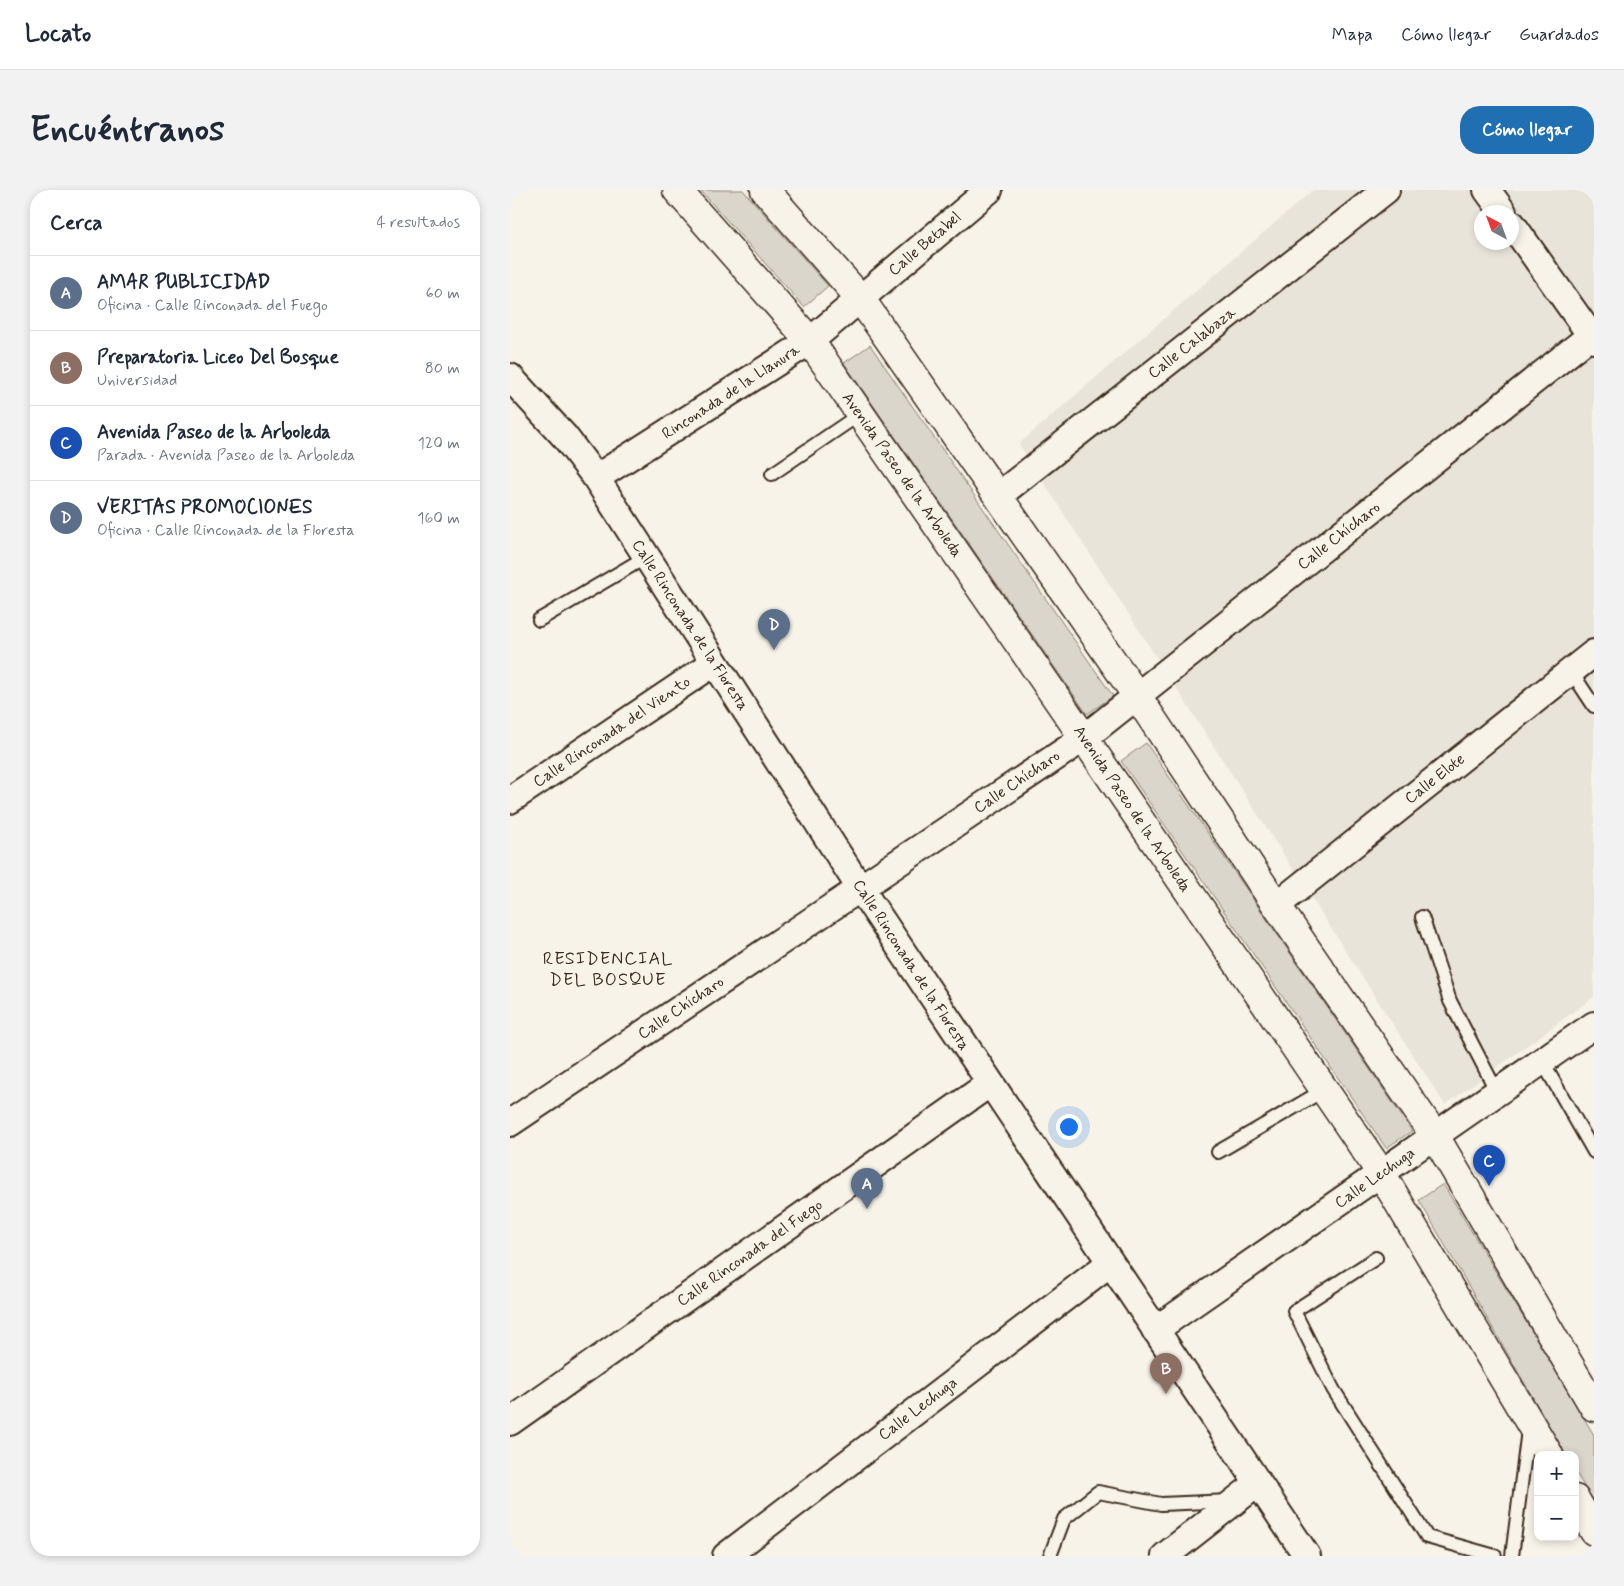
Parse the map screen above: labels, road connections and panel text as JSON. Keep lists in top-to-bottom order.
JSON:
{
  "streets": {
    "street": [
      "Calle Betabel",
      "Calle Calabaza",
      "Rinconada de la Llanura",
      "Avenida Paseo de la Arboleda",
      "Calle Chícharo",
      "Calle Rinconada de la Floresta",
      "Calle Rinconada del Viento",
      "Calle Elote",
      "Calle Lechuga",
      "Calle Rinconada del Fuego"
    ]
  },
  "crossings": [
    ["Calle Betabel", "Rinconada de la Llanura"],
    ["Rinconada de la Llanura", "Avenida Paseo de la Arboleda"],
    ["Rinconada de la Llanura", "Calle Rinconada de la Floresta"],
    ["Avenida Paseo de la Arboleda", "Calle Chícharo"],
    ["Avenida Paseo de la Arboleda", "Calle Lechuga"],
    ["Calle Chícharo", "Calle Rinconada de la Floresta"],
    ["Calle Rinconada de la Floresta", "Calle Rinconada del Viento"],
    ["Calle Rinconada de la Floresta", "Calle Lechuga"],
    ["Calle Rinconada de la Floresta", "Calle Rinconada del Fuego"]
  ],
  "districts": ["RESIDENCIAL DEL BOSQUE"],
  "north": "top left",
  "page": {
    "header": "Locato",
    "nav": ["Mapa", "Cómo llegar", "Guardados"],
    "buttons": "Cómo llegar",
    "title": "Encuéntranos",
    "heading": ["Cerca", "4 resultados"],
    "list": [
      {
        "mark": "A",
        "name": "AMAR PUBLICIDAD",
        "note": "Oficina · Calle Rinconada del Fuego",
        "value": "60 m"
      },
      {
        "mark": "B",
        "name": "Preparatoria Liceo Del Bosque",
        "note": "Universidad",
        "value": "80 m"
      },
      {
        "mark": "C",
        "name": "Avenida Paseo de la Arboleda",
        "note": "Parada · Avenida Paseo de la Arboleda",
        "value": "120 m"
      },
      {
        "mark": "D",
        "name": "VERITAS PROMOCIONES",
        "note": "Oficina · Calle Rinconada de la Floresta",
        "value": "160 m"
      }
    ],
    "pins": [
      "D",
      "C",
      "A",
      "B"
    ],
    "map_buttons": ["+", "−"]
  }
}
